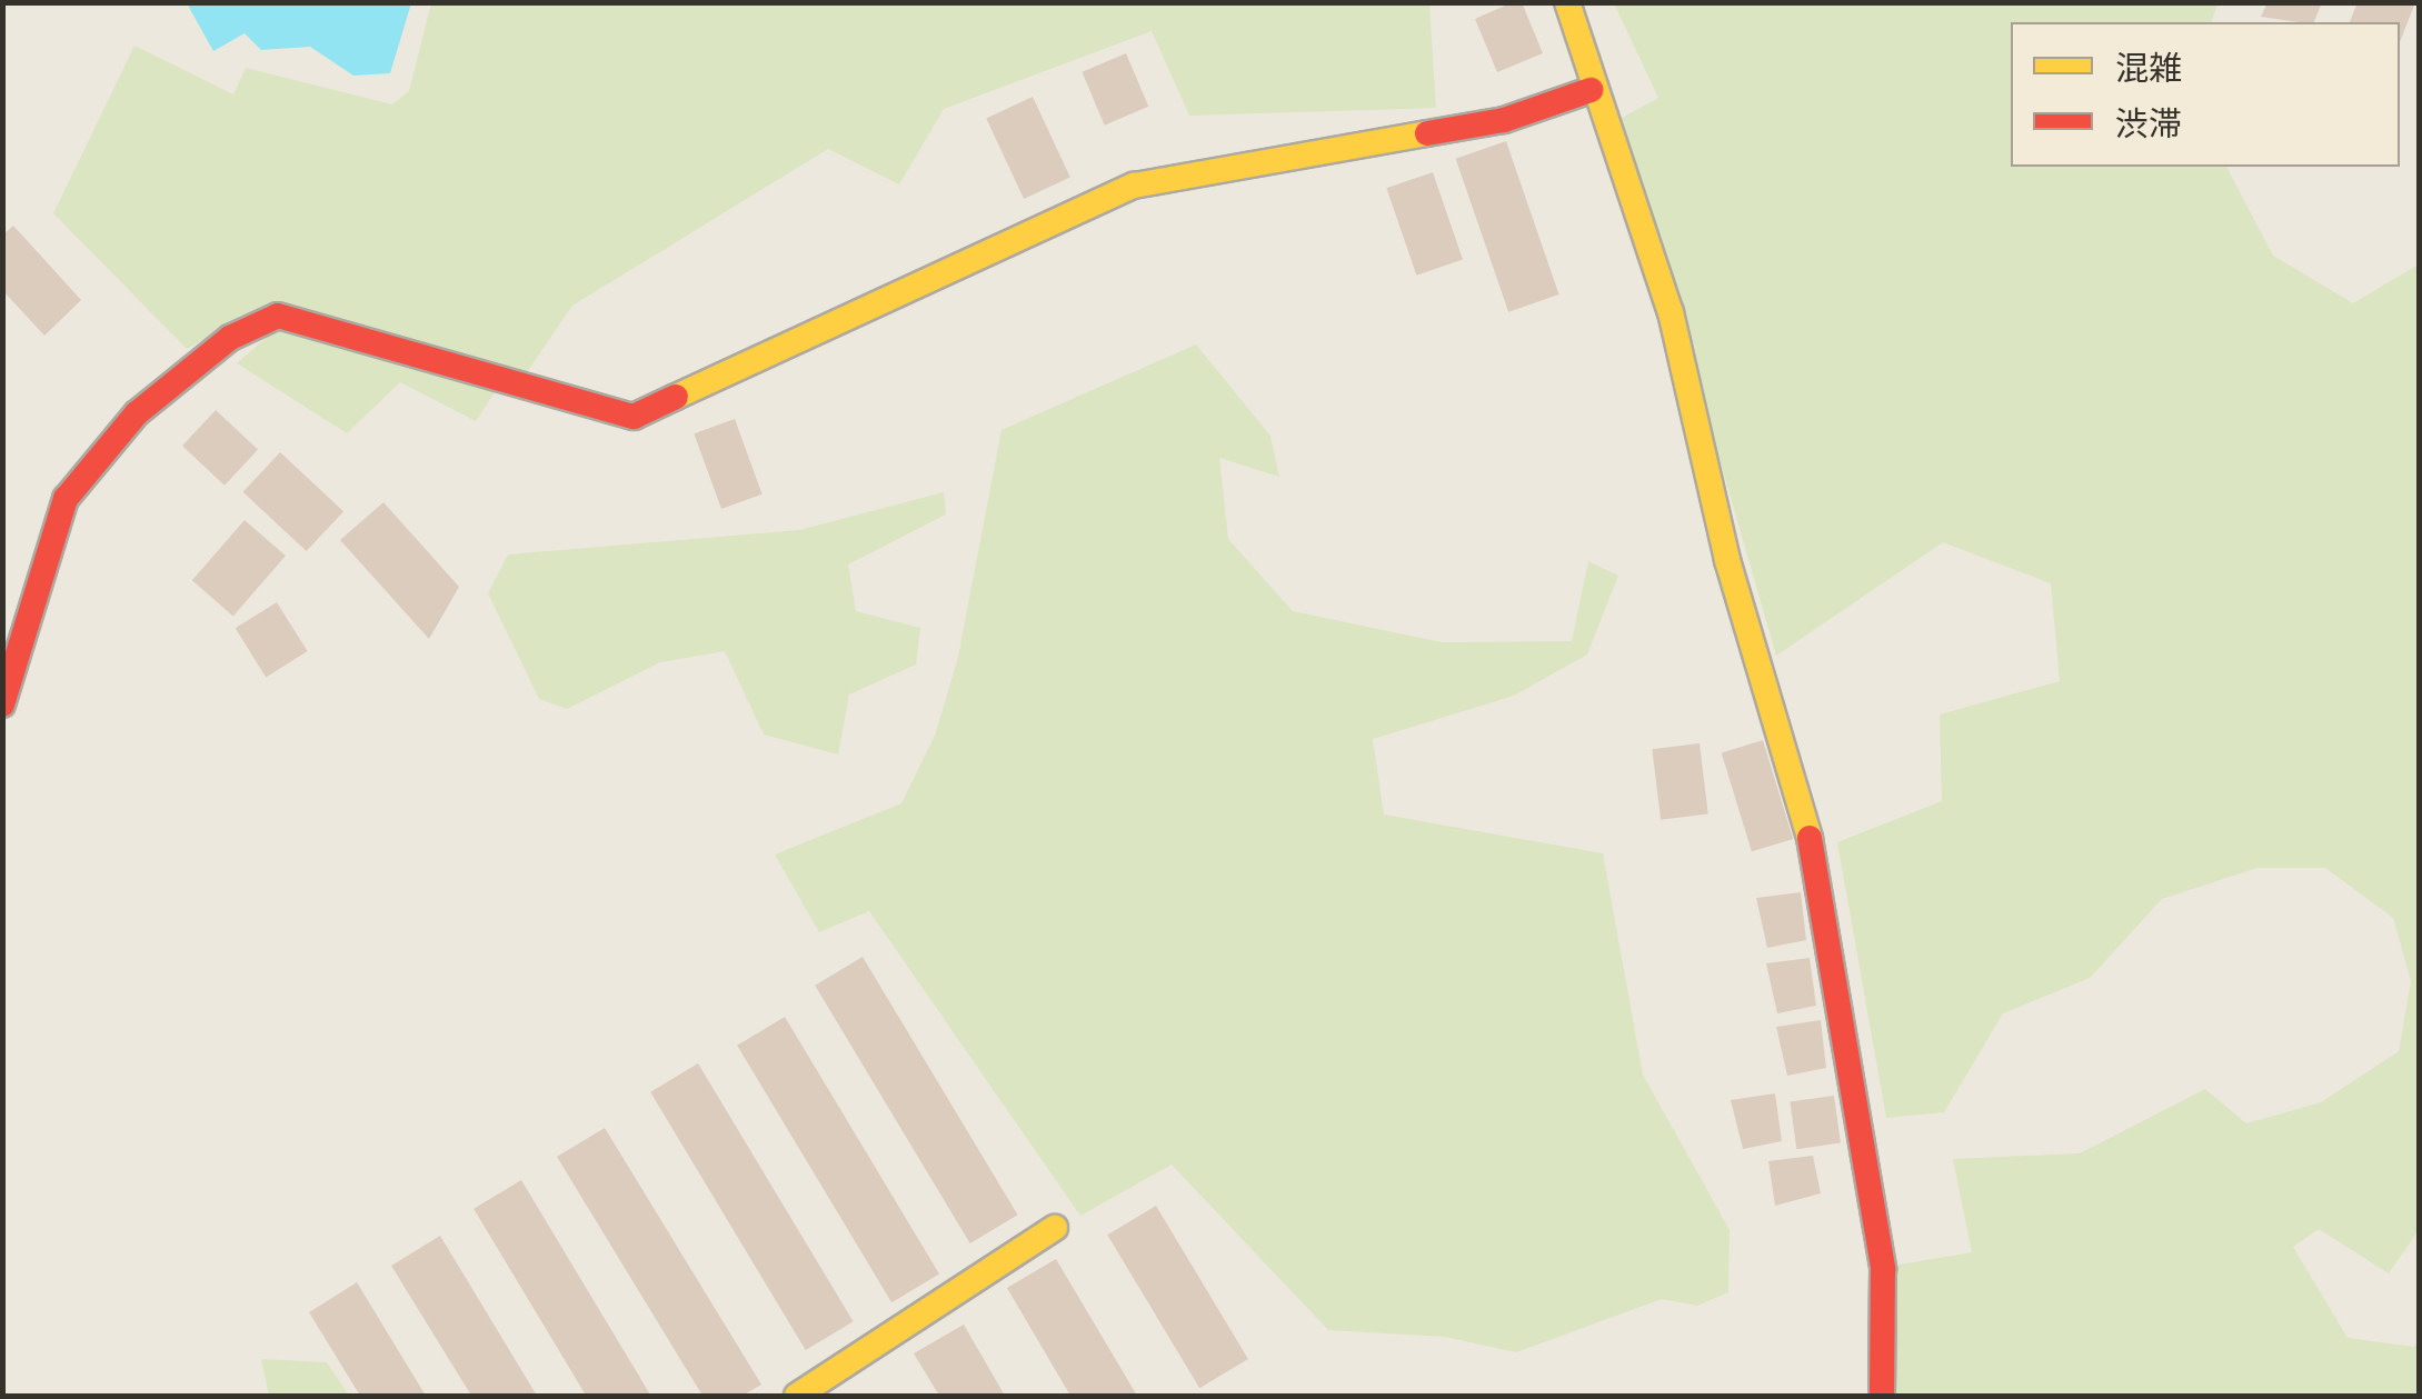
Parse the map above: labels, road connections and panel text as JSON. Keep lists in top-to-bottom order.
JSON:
{
  "legend": ["混雑", "渋滞"]
}
